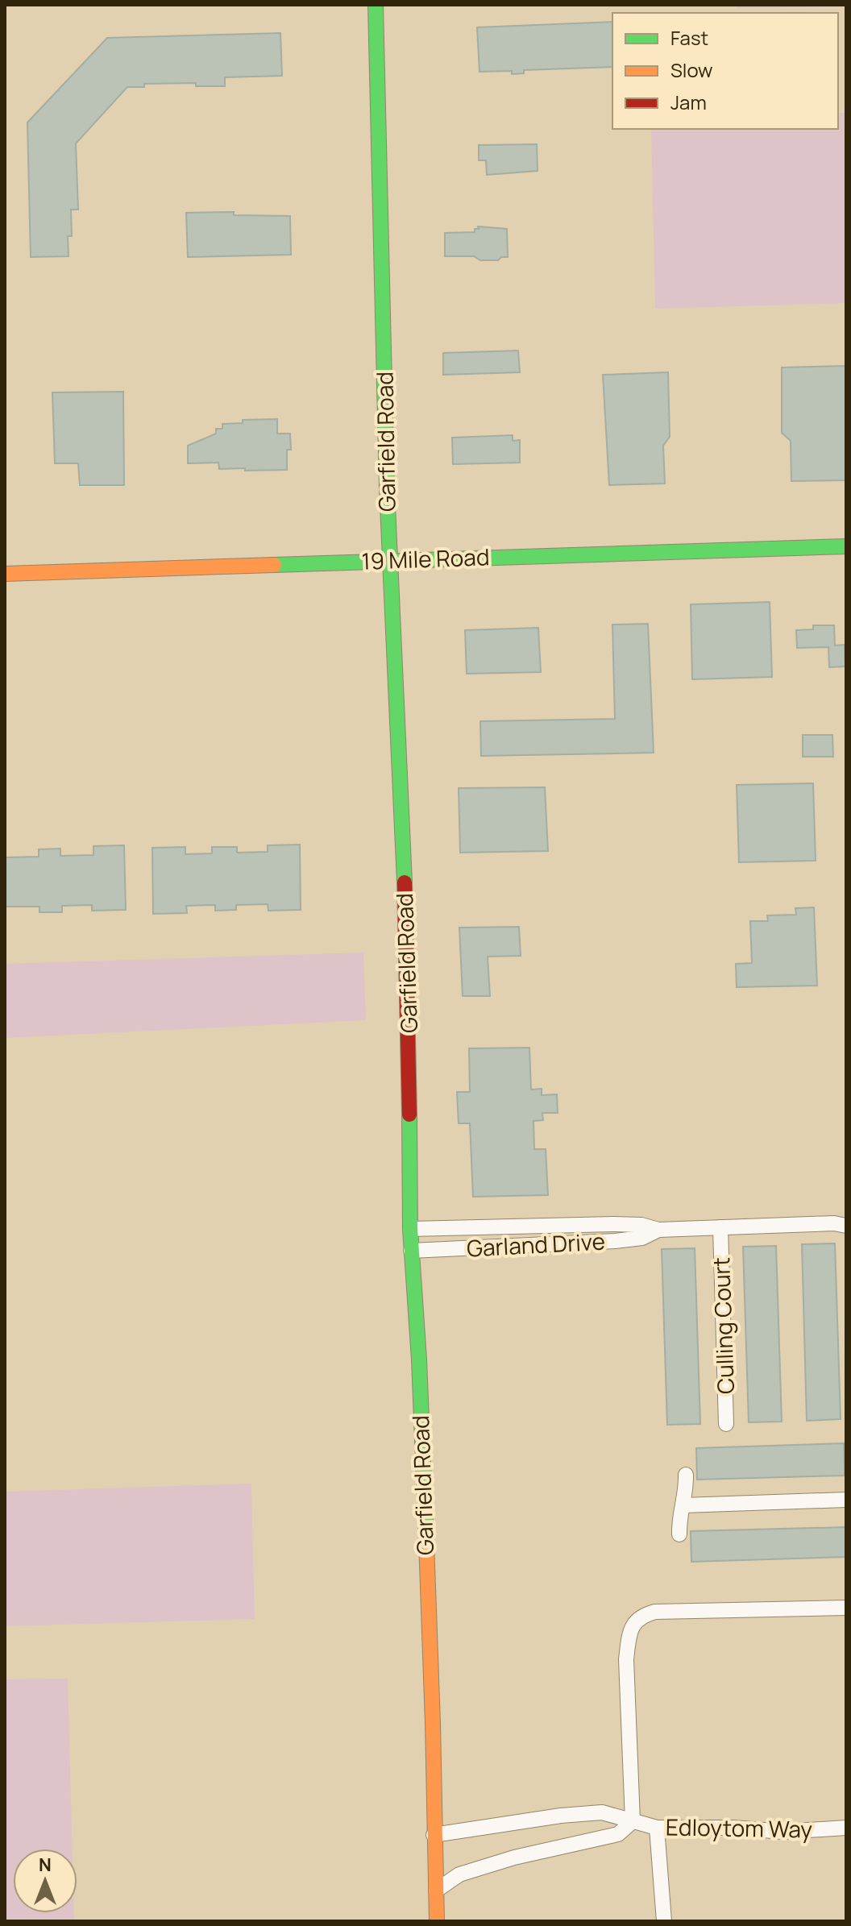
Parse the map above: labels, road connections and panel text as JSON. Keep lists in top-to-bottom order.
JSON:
{
  "streets": {
    "main road": ["Garfield Road", "19 Mile Road"],
    "street": ["Garland Drive", "Culling Court", "Edloytom Way"]
  },
  "crossings": [
    ["Garfield Road", "19 Mile Road"],
    ["Garfield Road", "Garland Drive"],
    ["Garfield Road", "Edloytom Way"],
    ["Garland Drive", "Culling Court"]
  ],
  "legend": ["Fast", "Slow", "Jam"],
  "north": "top"
}
